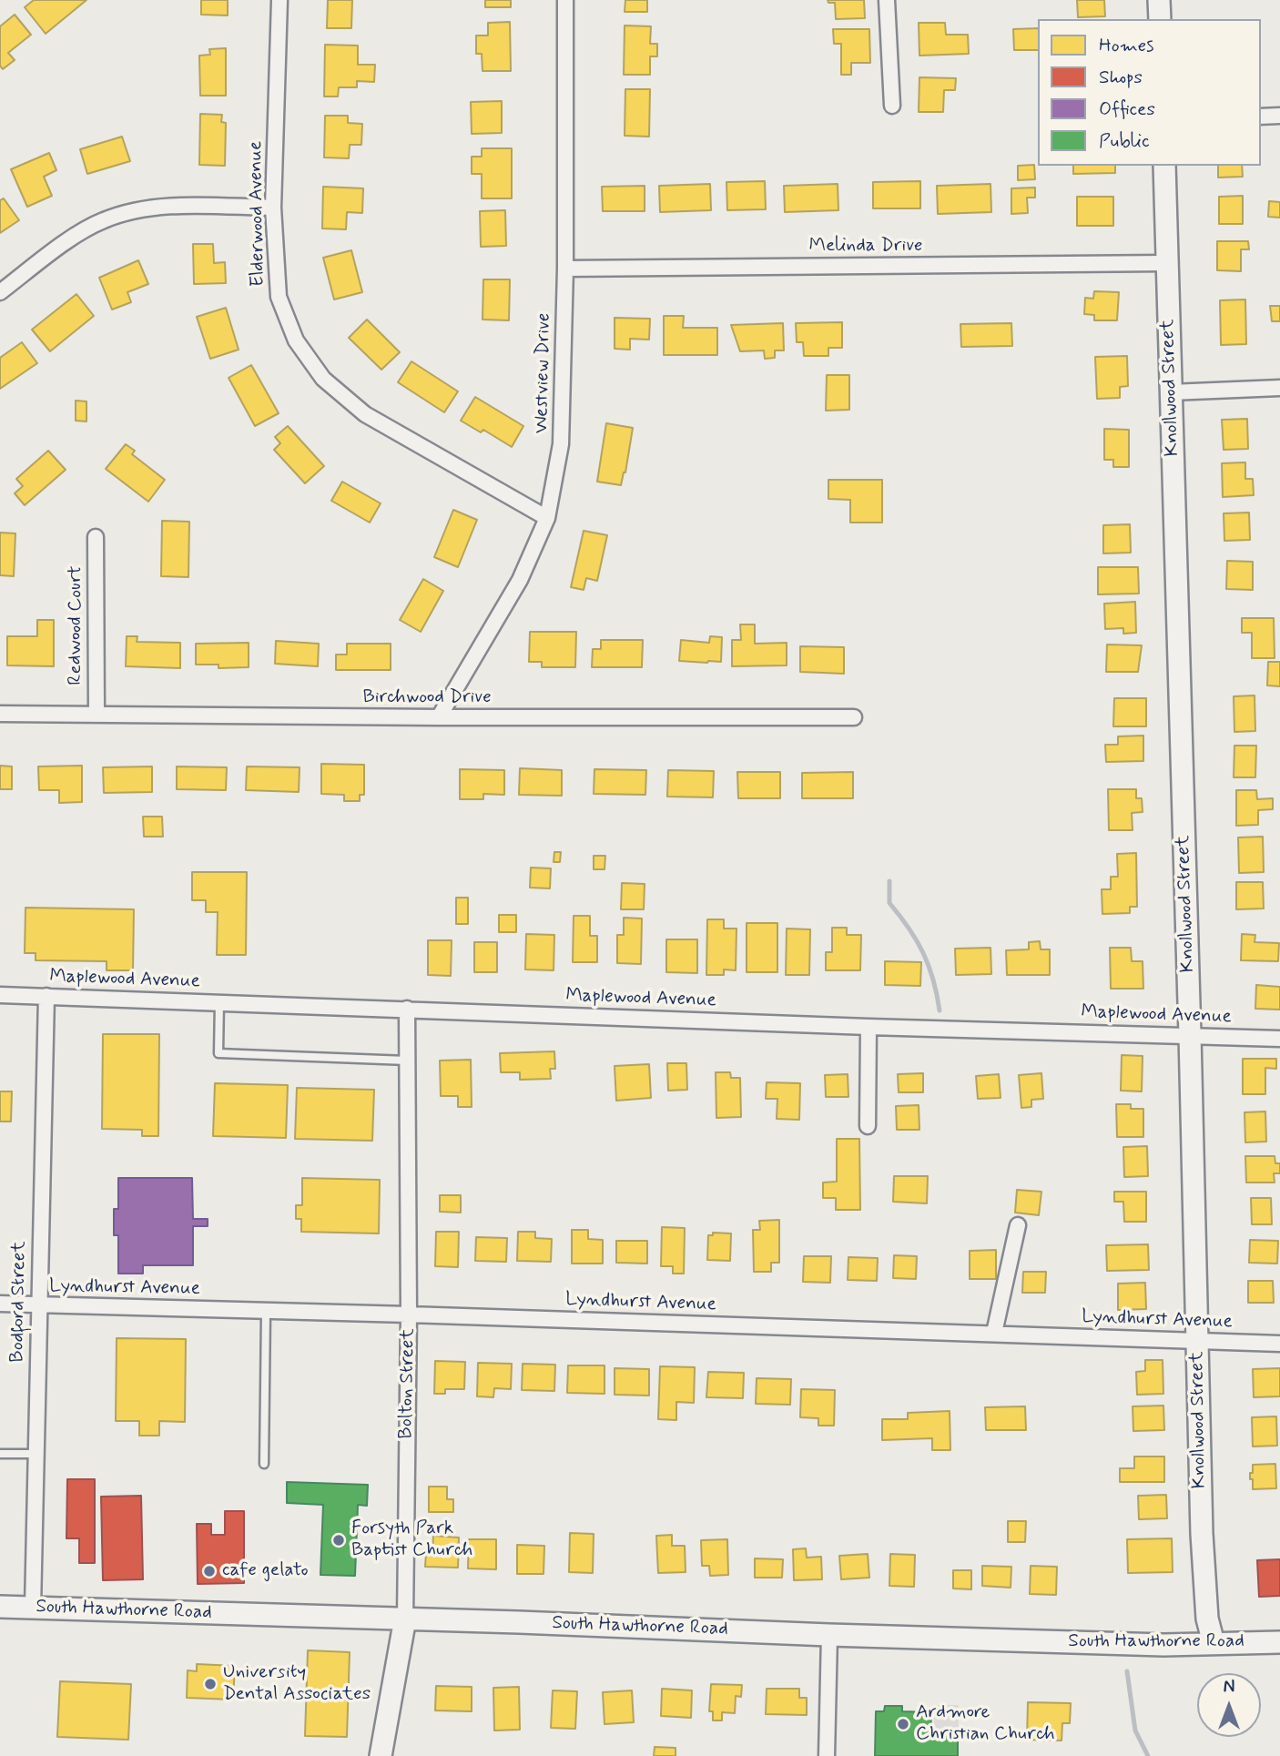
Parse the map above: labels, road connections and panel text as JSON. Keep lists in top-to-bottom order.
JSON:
{
  "streets": {
    "main road": ["Knollwood Street", "Bolton Street", "South Hawthorne Road"],
    "street": [
      "Elderwood Avenue",
      "Melinda Drive",
      "Westview Drive",
      "Redwood Court",
      "Birchwood Drive",
      "Maplewood Avenue",
      "Lyndhurst Avenue",
      "Bodford Street"
    ]
  },
  "crossings": [
    ["Elderwood Avenue", "Westview Drive"],
    ["Melinda Drive", "Westview Drive"],
    ["Melinda Drive", "Knollwood Street"],
    ["Westview Drive", "Birchwood Drive"],
    ["Knollwood Street", "Maplewood Avenue"],
    ["Knollwood Street", "Lyndhurst Avenue"],
    ["Knollwood Street", "South Hawthorne Road"],
    ["Redwood Court", "Birchwood Drive"],
    ["Maplewood Avenue", "Bodford Street"],
    ["Maplewood Avenue", "Bolton Street"],
    ["Lyndhurst Avenue", "Bodford Street"],
    ["Lyndhurst Avenue", "Bolton Street"],
    ["Bodford Street", "South Hawthorne Road"],
    ["Bolton Street", "South Hawthorne Road"]
  ],
  "places": [
    "Forsyth Park Baptist Church",
    "cafe gelato",
    "University Dental Associates",
    "Ardmore Christian Church"
  ],
  "legend": [
    "Homes",
    "Shops",
    "Offices",
    "Public"
  ],
  "north": "top"
}
